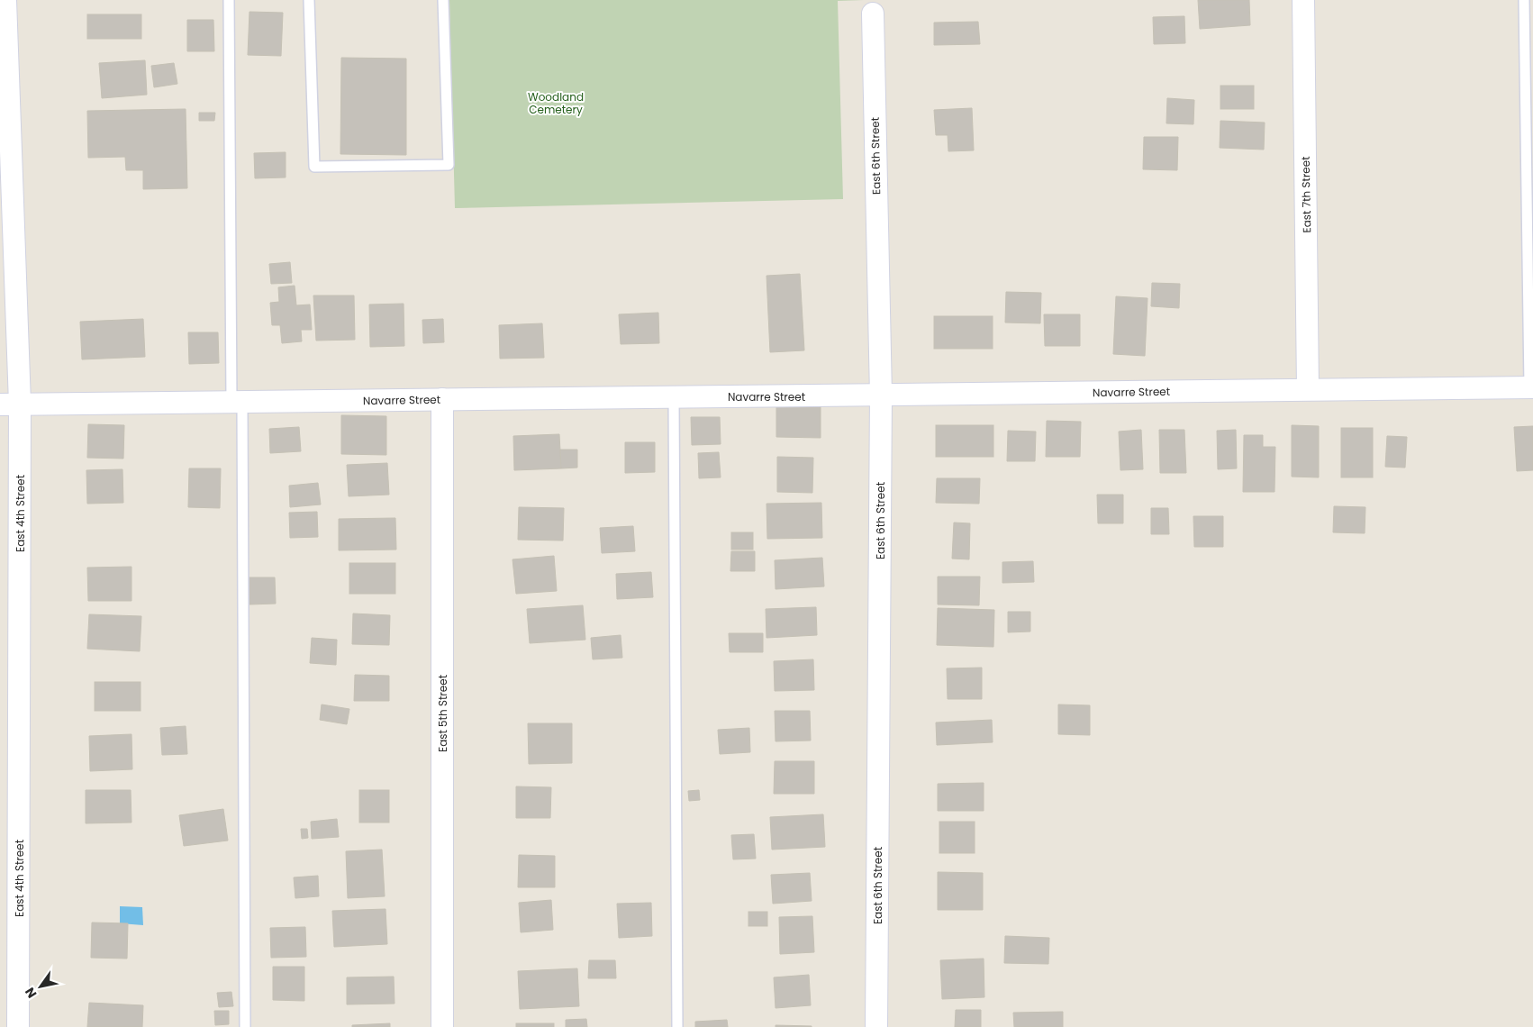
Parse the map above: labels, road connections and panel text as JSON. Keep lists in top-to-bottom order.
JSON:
{
  "streets": {
    "street": [
      "East 6th Street",
      "East 7th Street",
      "Navarre Street",
      "East 4th Street",
      "East 5th Street"
    ]
  },
  "crossings": [
    ["East 6th Street", "Navarre Street"],
    ["East 7th Street", "Navarre Street"],
    ["Navarre Street", "East 4th Street"],
    ["Navarre Street", "East 5th Street"]
  ],
  "parks": ["Woodland Cemetery"],
  "north": "bottom left"
}
